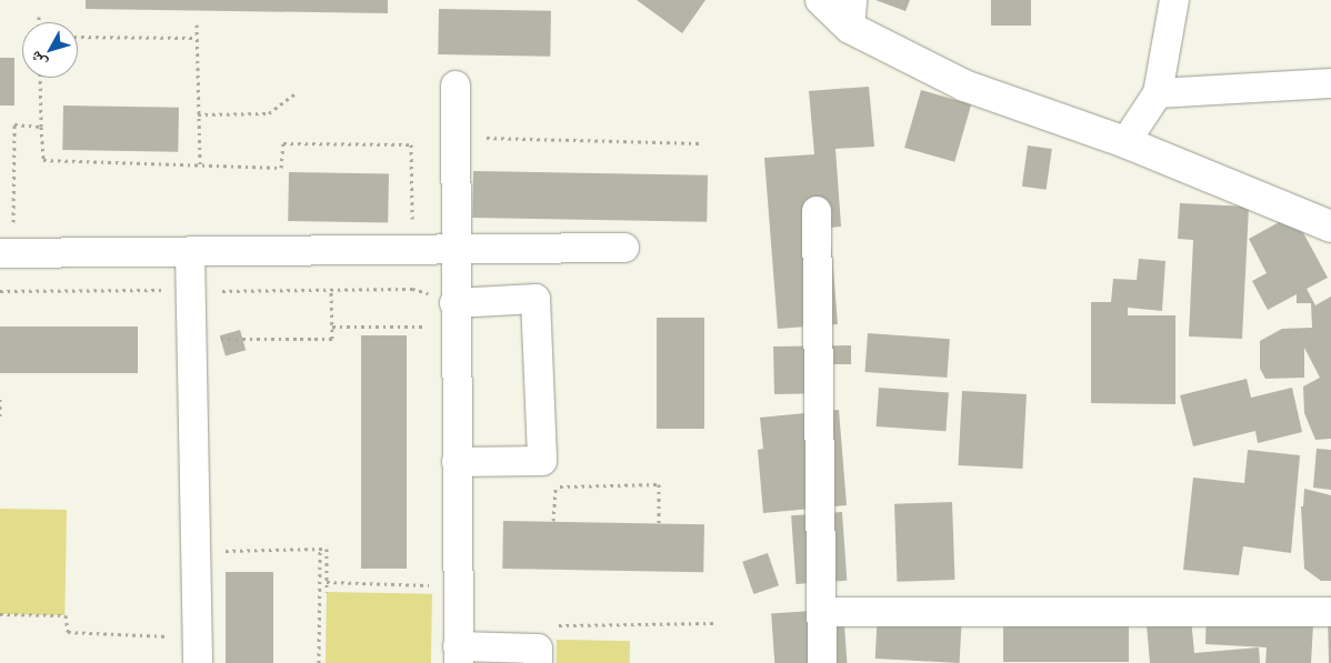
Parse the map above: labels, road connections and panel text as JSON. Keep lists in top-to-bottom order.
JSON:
{
  "north": "bottom left"
}
